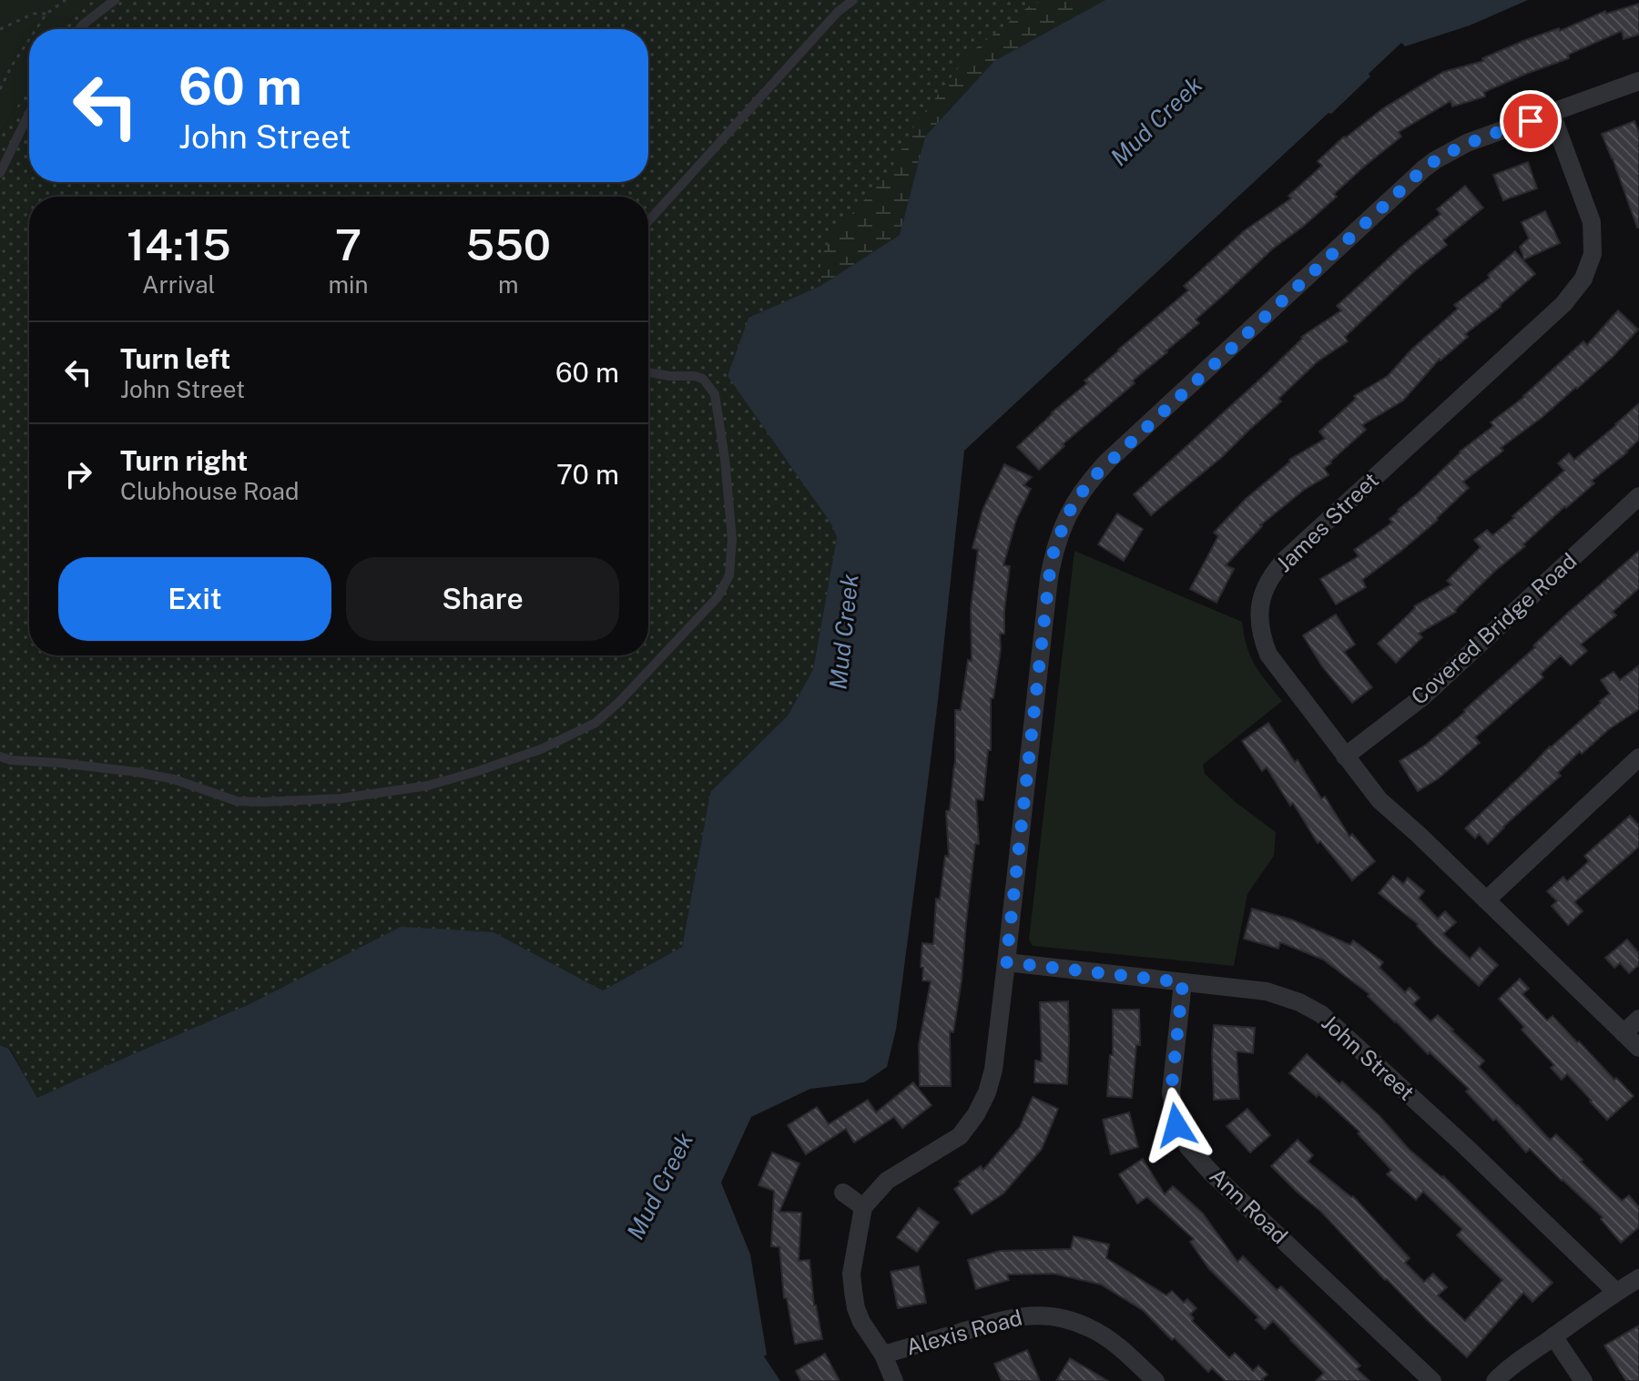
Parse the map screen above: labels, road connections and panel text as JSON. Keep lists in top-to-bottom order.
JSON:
{
  "streets": {
    "street": [
      "James Street",
      "Covered Bridge Road",
      "John Street",
      "Ann Road",
      "Alexis Road"
    ]
  },
  "crossings": [
    ["James Street", "Covered Bridge Road"],
    ["John Street", "Ann Road"]
  ],
  "water": ["Mud Creek"],
  "page": {
    "turn": ["60 m", "John Street"],
    "eta": [
      "14:15",
      "Arrival",
      "7",
      "min",
      "550",
      "m"
    ],
    "list": [
      {
        "name": "Turn left",
        "note": "John Street",
        "value": "60 m"
      },
      {
        "name": "Turn right",
        "note": "Clubhouse Road",
        "value": "70 m"
      }
    ],
    "buttons": ["Exit", "Share"]
  }
}
